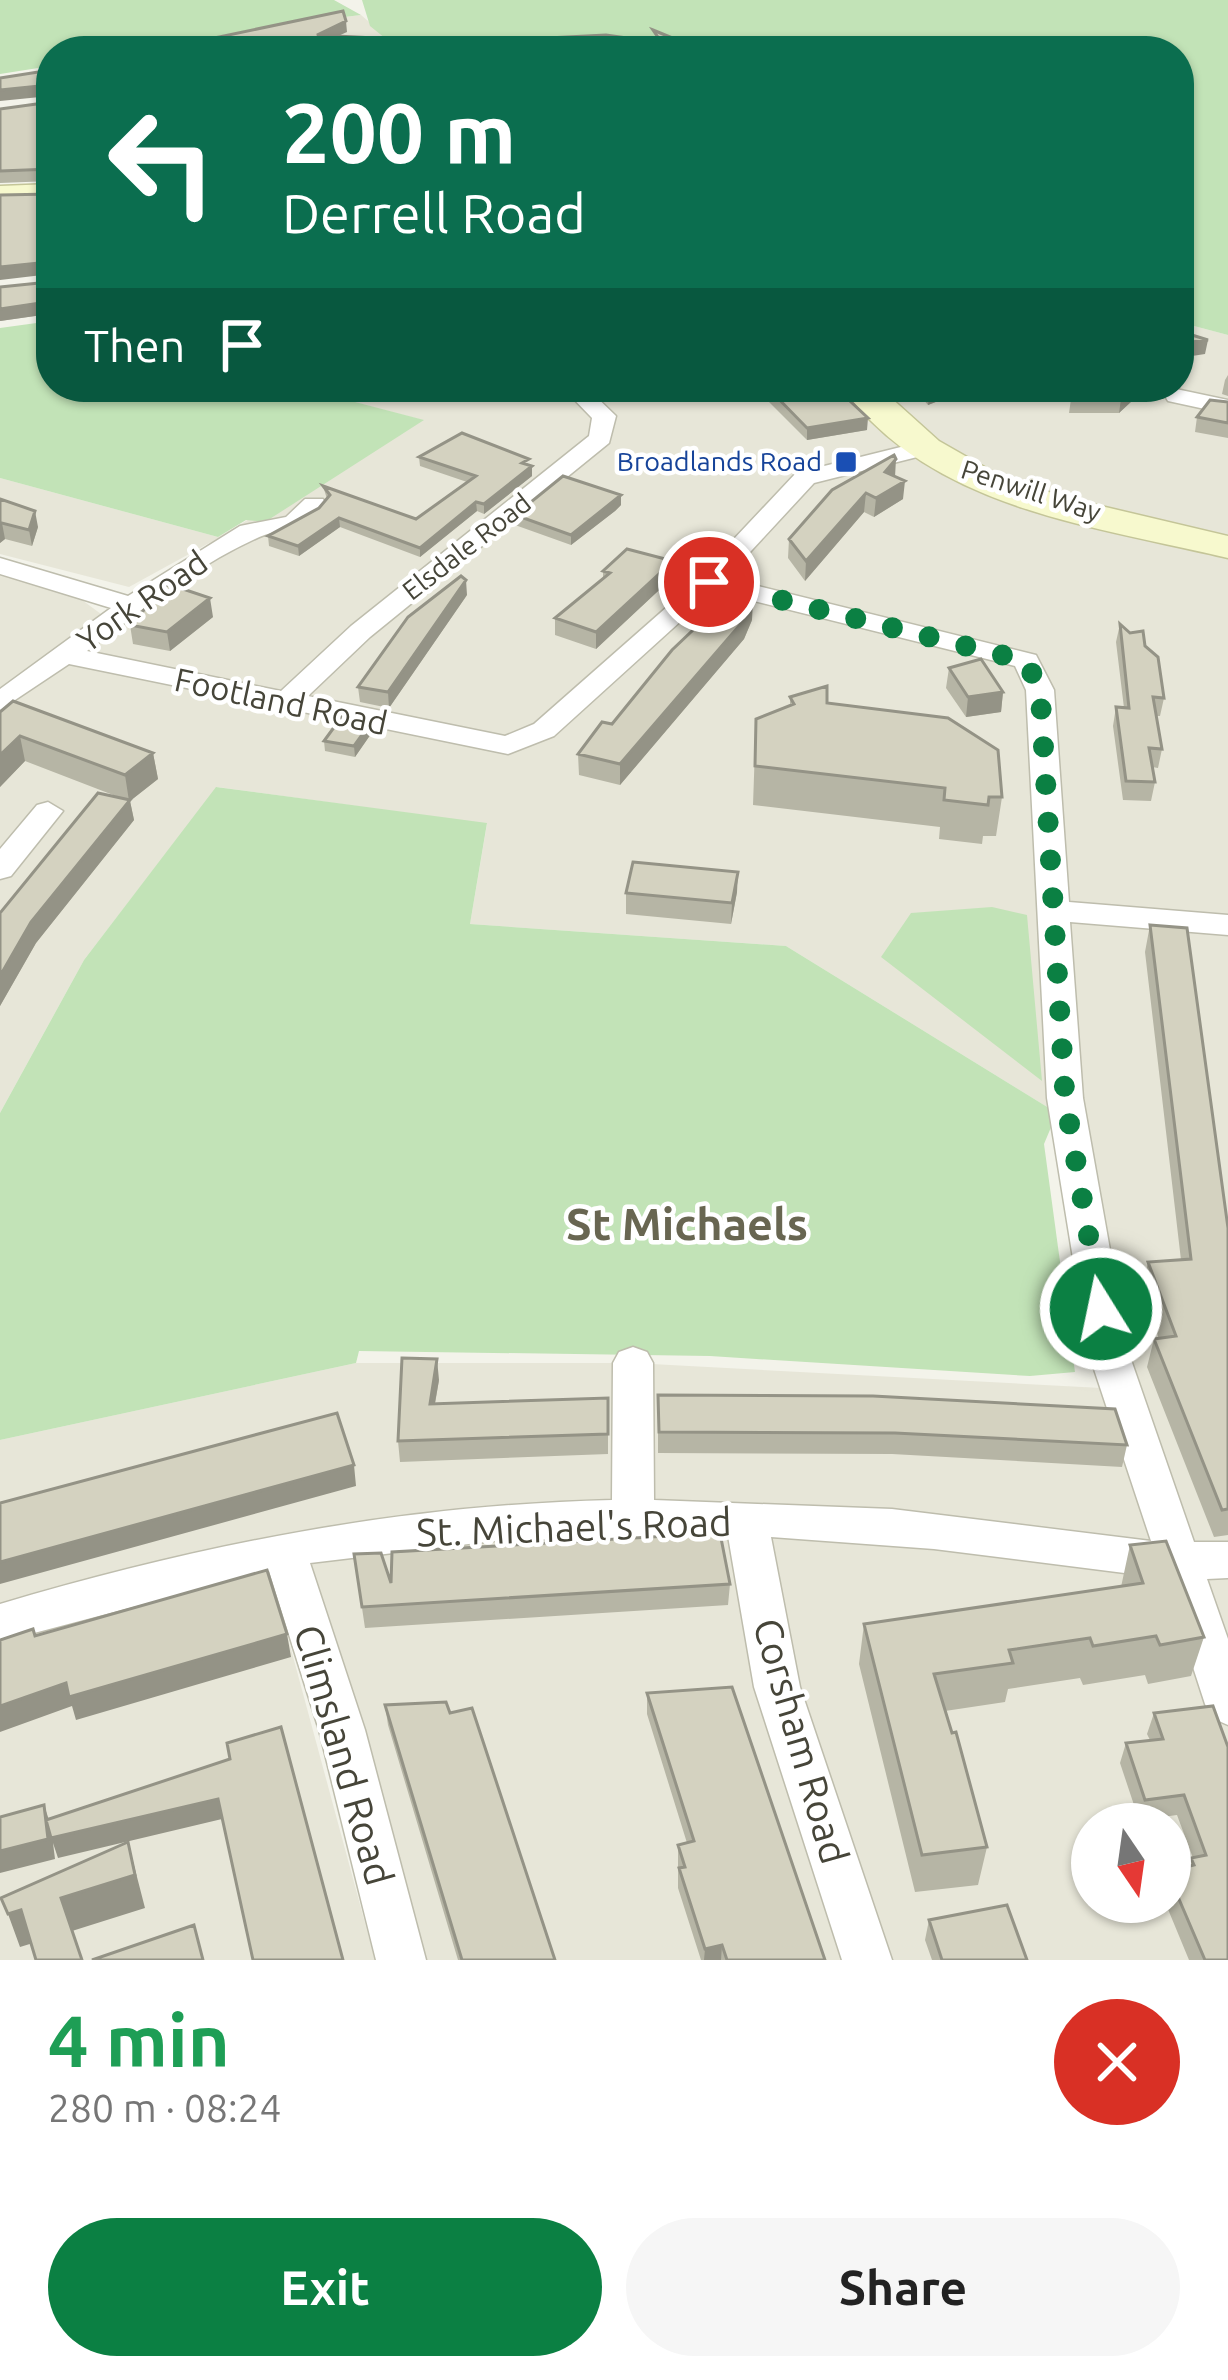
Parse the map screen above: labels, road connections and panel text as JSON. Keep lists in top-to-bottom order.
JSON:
{
  "streets": {
    "street": [
      "Penwill Way",
      "Elsdale Road",
      "York Road",
      "Footland Road",
      "St. Michael's Road",
      "Corsham Road",
      "Climsland Road"
    ]
  },
  "crossings": [
    ["Elsdale Road", "Footland Road"],
    ["York Road", "Footland Road"],
    ["St. Michael's Road", "Corsham Road"],
    ["St. Michael's Road", "Climsland Road"]
  ],
  "districts": ["St Michaels"],
  "places": {
    "transit": ["Broadlands Road"]
  },
  "north": "bottom",
  "page": {
    "turn": ["200 m", "Derrell Road"],
    "then": "Then",
    "heading": ["4 min", "280 m · 08:24"],
    "buttons": ["Exit", "Share"]
  }
}
